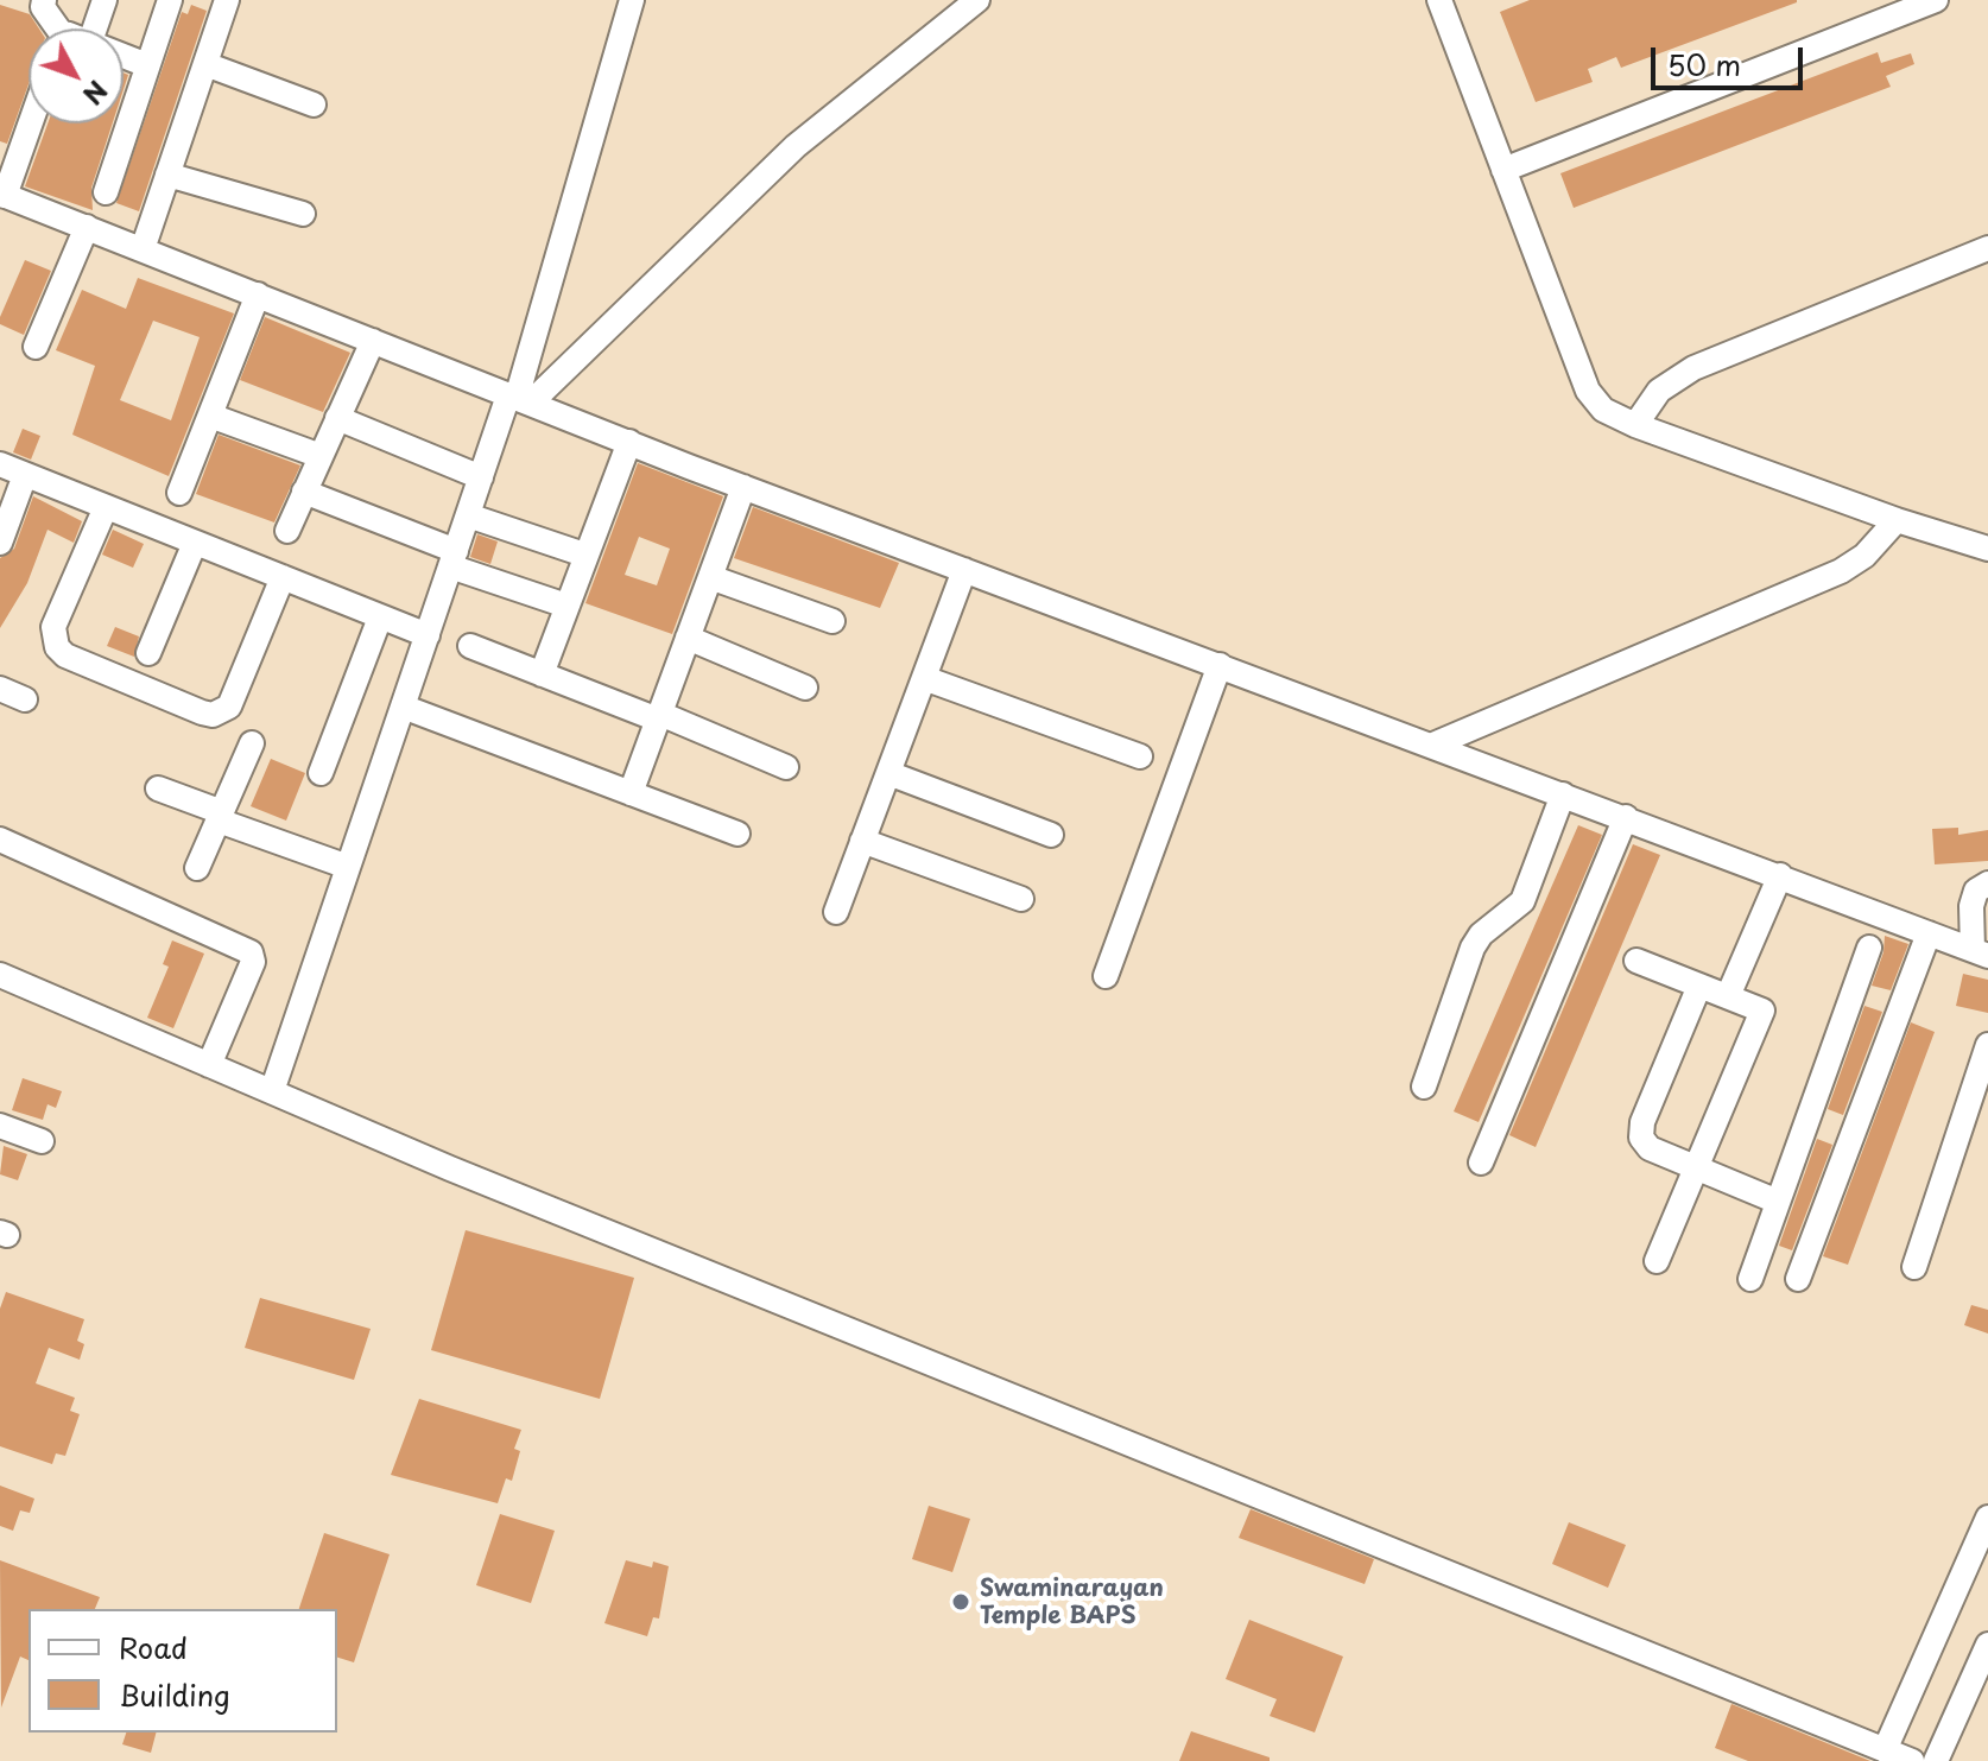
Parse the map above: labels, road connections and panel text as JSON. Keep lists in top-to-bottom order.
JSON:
{
  "places": ["Swaminarayan Temple BAPS"],
  "legend": ["Road", "Building"],
  "scale_bar": "50 m",
  "north": "bottom right"
}
